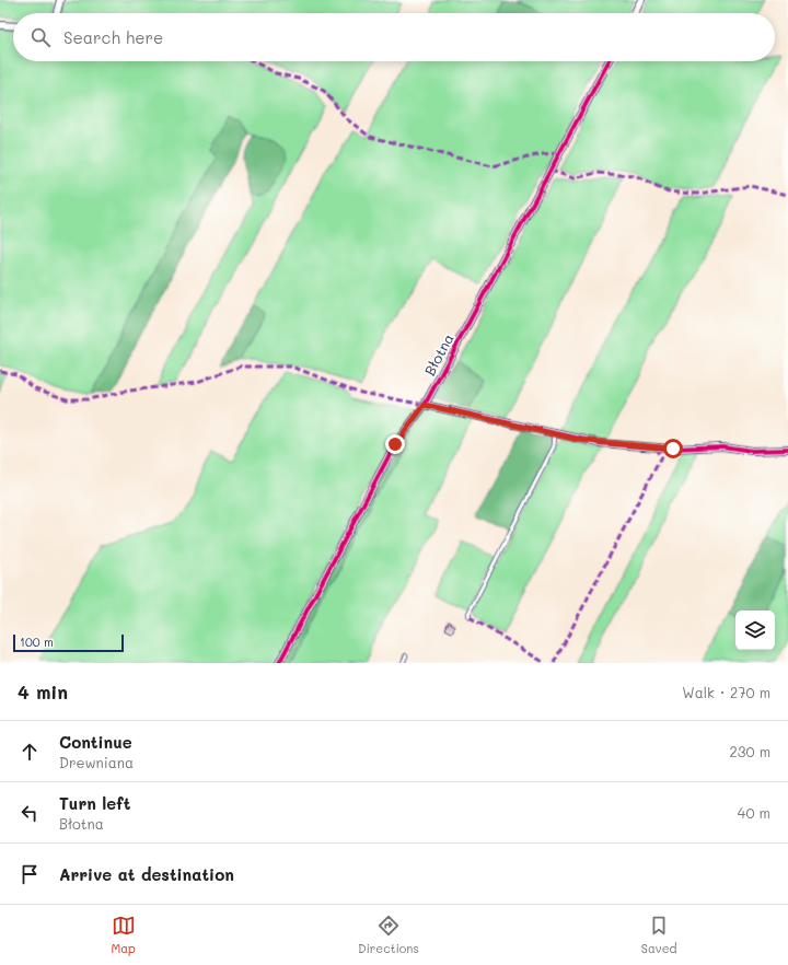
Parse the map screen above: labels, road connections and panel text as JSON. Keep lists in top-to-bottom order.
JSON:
{
  "streets": {
    "street": ["Błotna"]
  },
  "scale_bar": "100 m",
  "page": {
    "search": "Search here",
    "scale": "100 m",
    "heading": ["4 min", "Walk · 270 m"],
    "list": [
      ["Continue", "Drewniana", "230 m"],
      ["Turn left", "Błotna", "40 m"],
      "Arrive at destination"
    ],
    "nav": ["Map", "Directions", "Saved"]
  }
}
